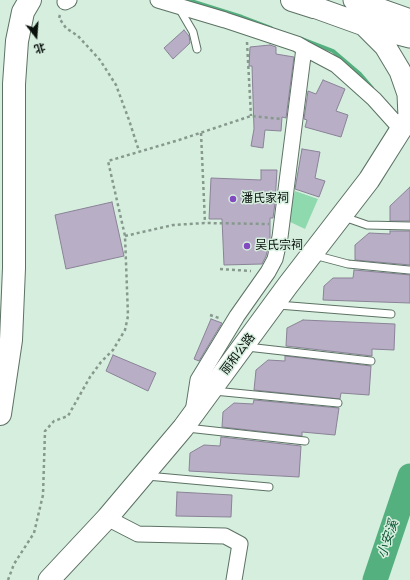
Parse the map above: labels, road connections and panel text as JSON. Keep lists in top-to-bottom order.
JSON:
{
  "streets": {
    "main road": ["丽和公路"]
  },
  "water": ["小安溪"],
  "places": ["潘氏家祠", "吴氏宗祠"],
  "north": "bottom"
}
